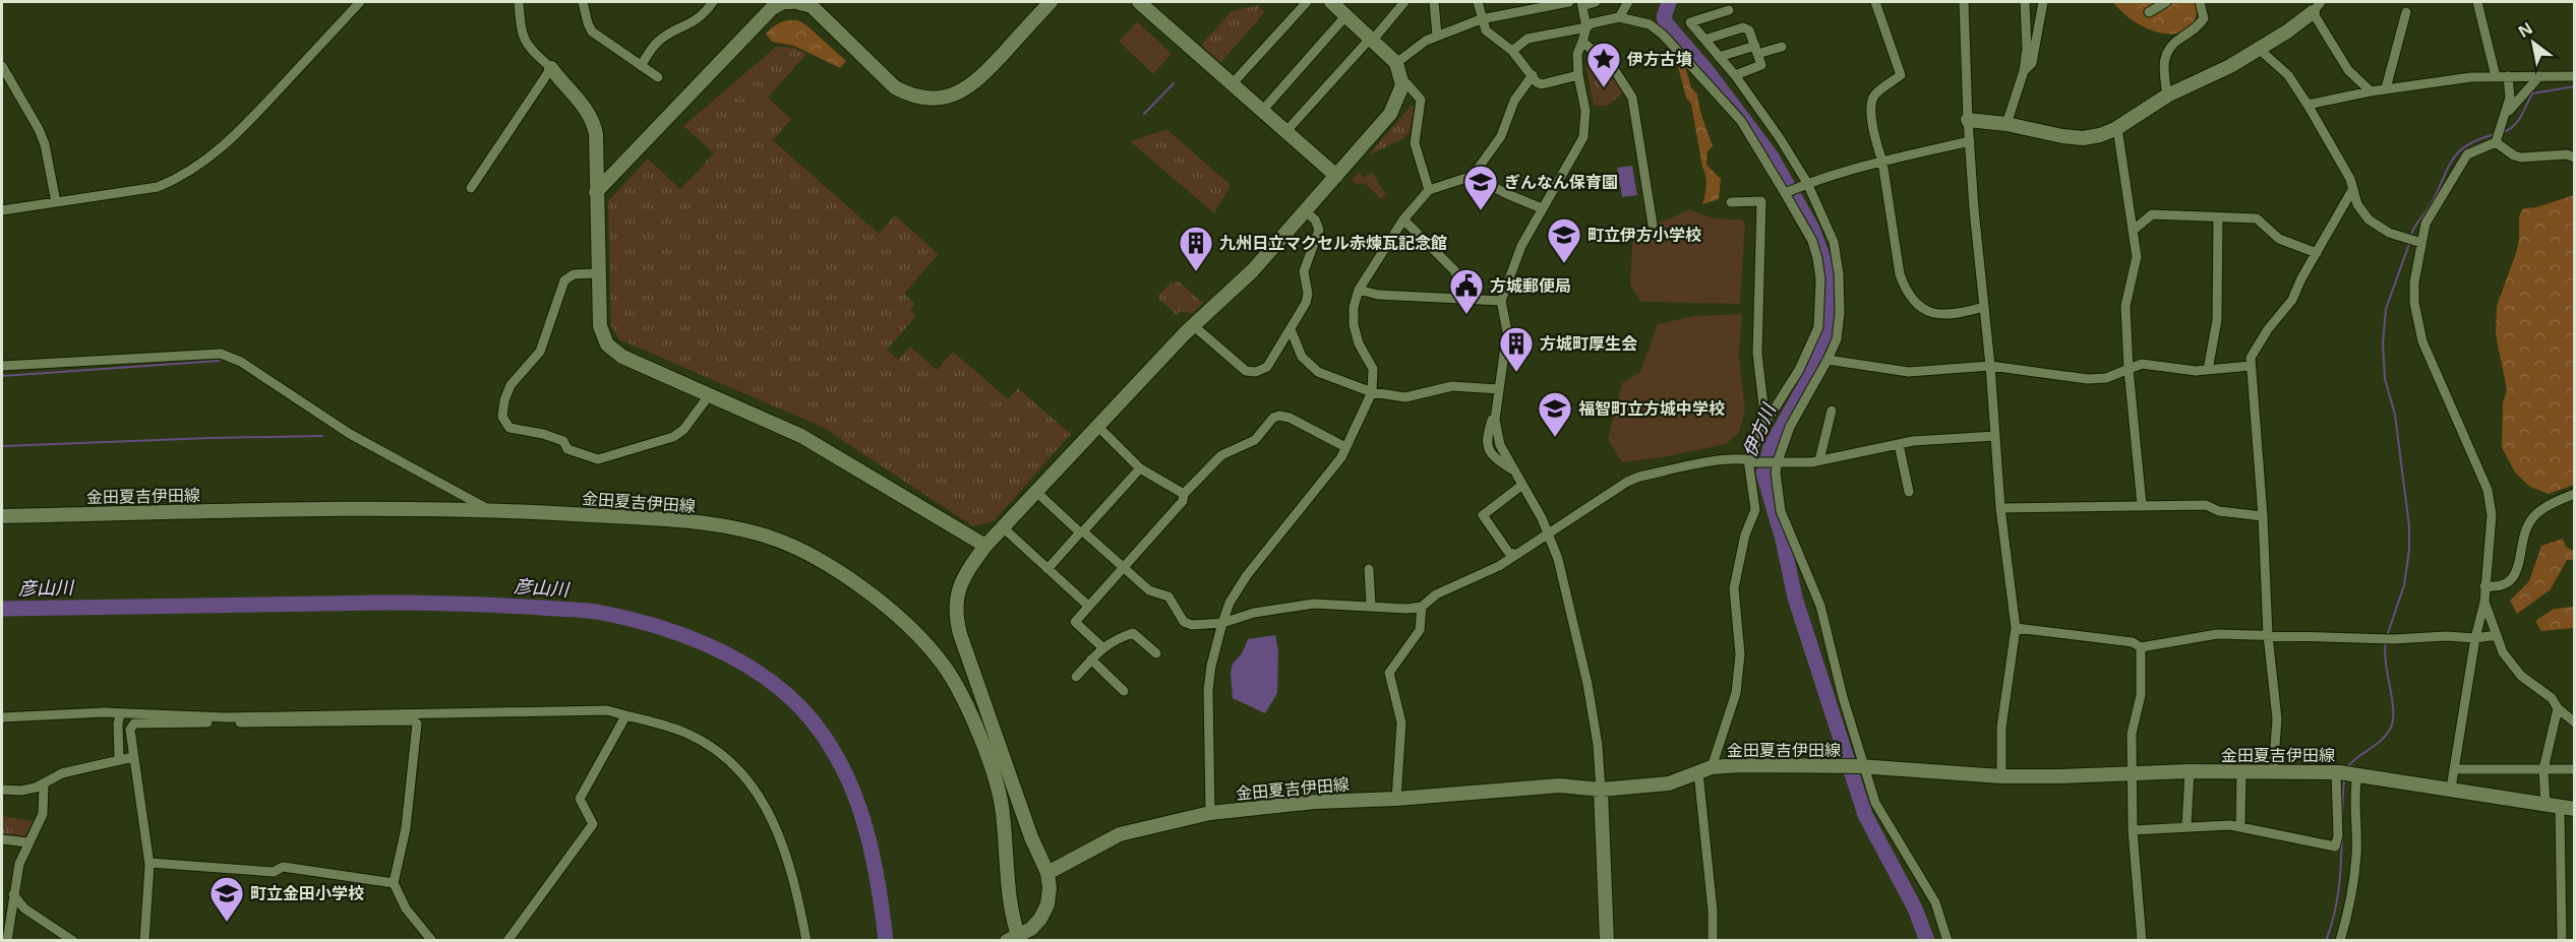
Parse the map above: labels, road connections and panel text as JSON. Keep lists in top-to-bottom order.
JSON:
{
  "streets": {
    "street": ["金田夏吉伊田線"]
  },
  "water": ["伊方川", "彦山川"],
  "places": {
    "place": ["伊方古墳"],
    "school or university": [
      "ぎんなん保育園",
      "町立伊方小学校",
      "福智町立方城中学校",
      "町立金田小学校"
    ],
    "building": ["九州日立マクセル赤煉瓦記念館", "方城町厚生会"],
    "public building": ["方城郵便局"]
  },
  "north": "top left"
}
